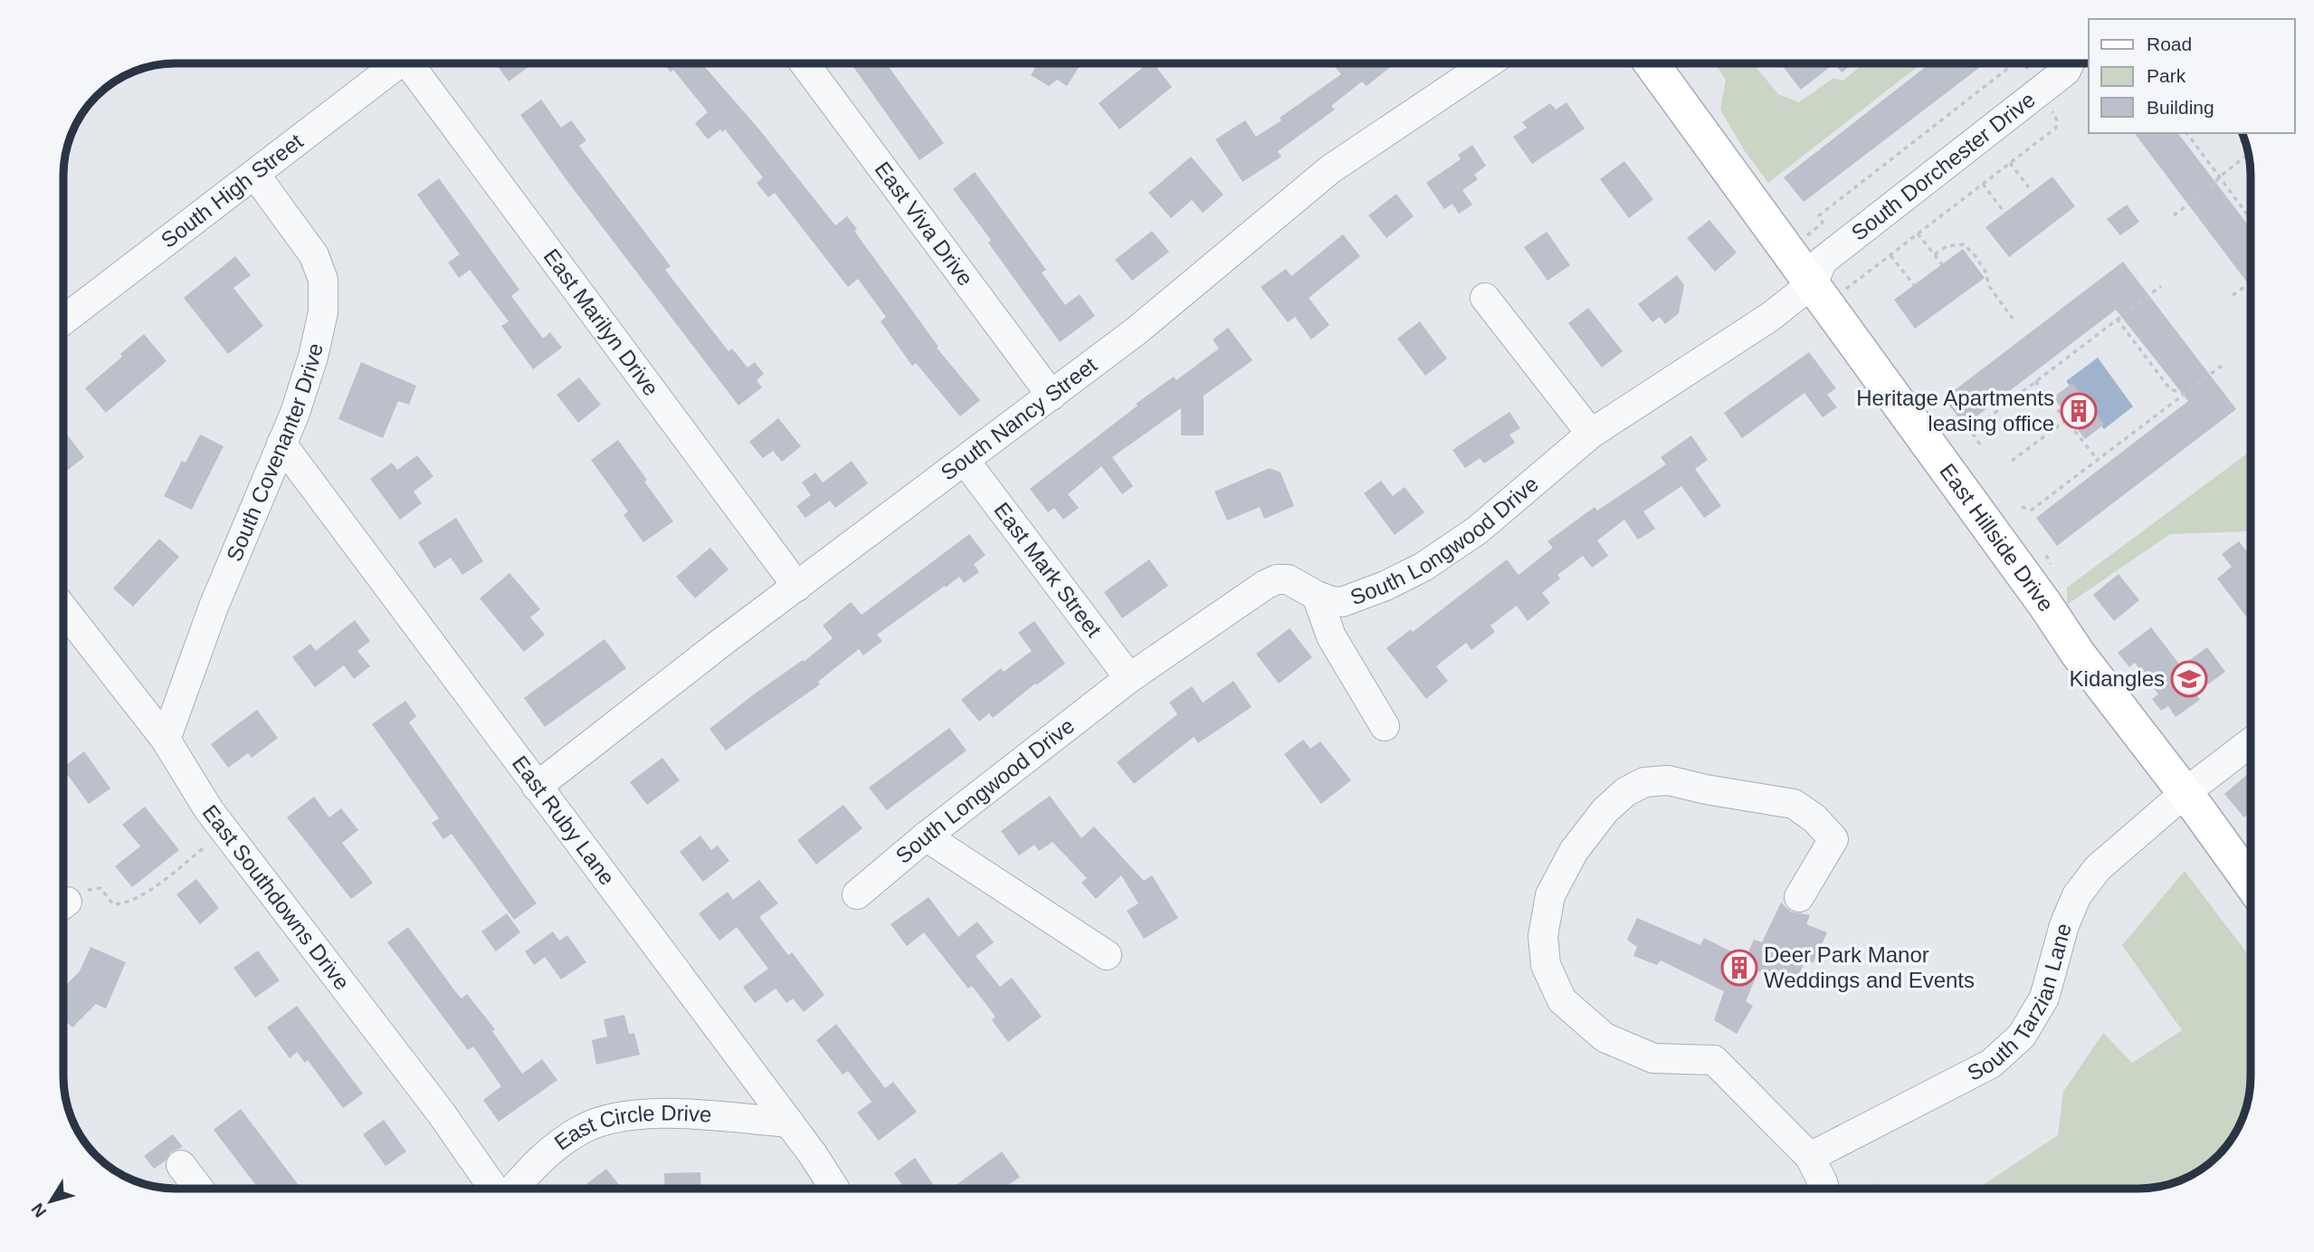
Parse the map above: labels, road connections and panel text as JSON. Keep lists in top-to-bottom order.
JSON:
{
  "streets": {
    "main road": ["East Hillside Drive"],
    "street": [
      "South Dorchester Drive",
      "South High Street",
      "East Viva Drive",
      "East Marilyn Drive",
      "South Nancy Street",
      "South Covenanter Drive",
      "South Longwood Drive",
      "East Mark Street",
      "East Ruby Lane",
      "East Southdowns Drive",
      "South Tarzian Lane",
      "East Circle Drive"
    ]
  },
  "crossings": [
    ["South Dorchester Drive", "South Longwood Drive"],
    ["South Dorchester Drive", "East Hillside Drive"],
    ["South High Street", "South Covenanter Drive"],
    ["East Viva Drive", "South Nancy Street"],
    ["East Marilyn Drive", "South Nancy Street"],
    ["South Nancy Street", "East Mark Street"],
    ["South Nancy Street", "East Ruby Lane"],
    ["South Covenanter Drive", "East Ruby Lane"],
    ["South Covenanter Drive", "East Southdowns Drive"],
    ["South Longwood Drive", "East Hillside Drive"],
    ["South Longwood Drive", "East Mark Street"],
    ["East Hillside Drive", "South Tarzian Lane"],
    ["East Ruby Lane", "East Circle Drive"]
  ],
  "places": {
    "building": ["Heritage Apartments leasing office", "Deer Park Manor Weddings and Events"],
    "school or university": ["Kidangles"]
  },
  "legend": ["Road", "Park", "Building"],
  "north": "bottom left"
}
